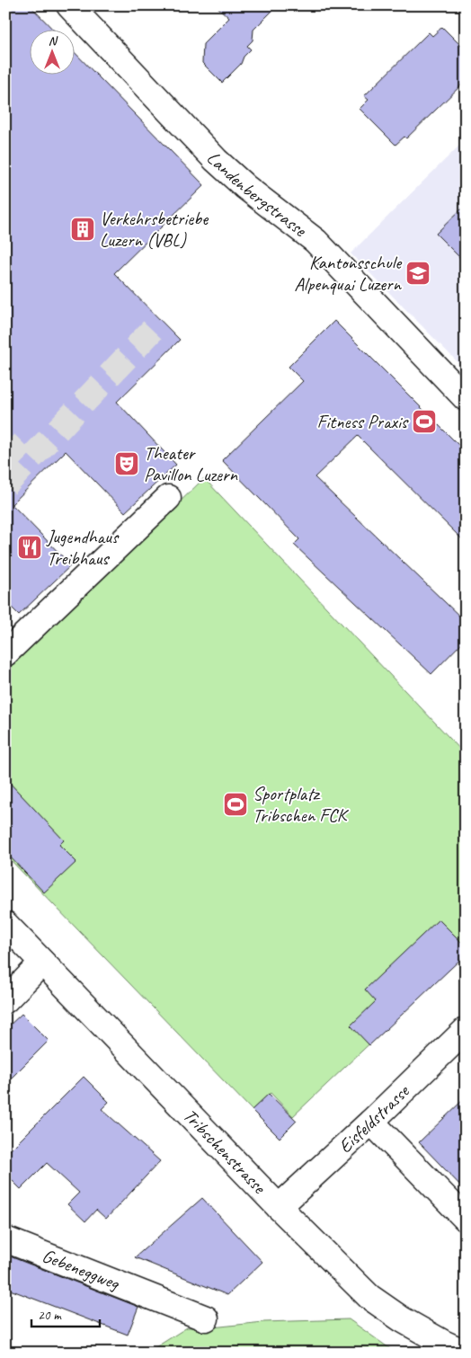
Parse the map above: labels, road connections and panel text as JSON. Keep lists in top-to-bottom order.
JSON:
{
  "streets": {
    "street": [
      "Landenbergstrasse",
      "Eisfeldstrasse",
      "Tribschenstrasse",
      "Gebeneggweg"
    ]
  },
  "crossings": [
    ["Eisfeldstrasse", "Tribschenstrasse"]
  ],
  "places": {
    "building": ["Verkehrsbetriebe Luzern (VBL)"],
    "school or university": ["Kantonsschule Alpenquai Luzern"],
    "sports": ["Fitness Praxis", "Sportplatz Tribschen FCK"],
    "theatre": ["Theater Pavillon Luzern"],
    "restaurant": ["Jugendhaus Treibhaus"]
  },
  "scale_bar": "20 m",
  "north": "top"
}
